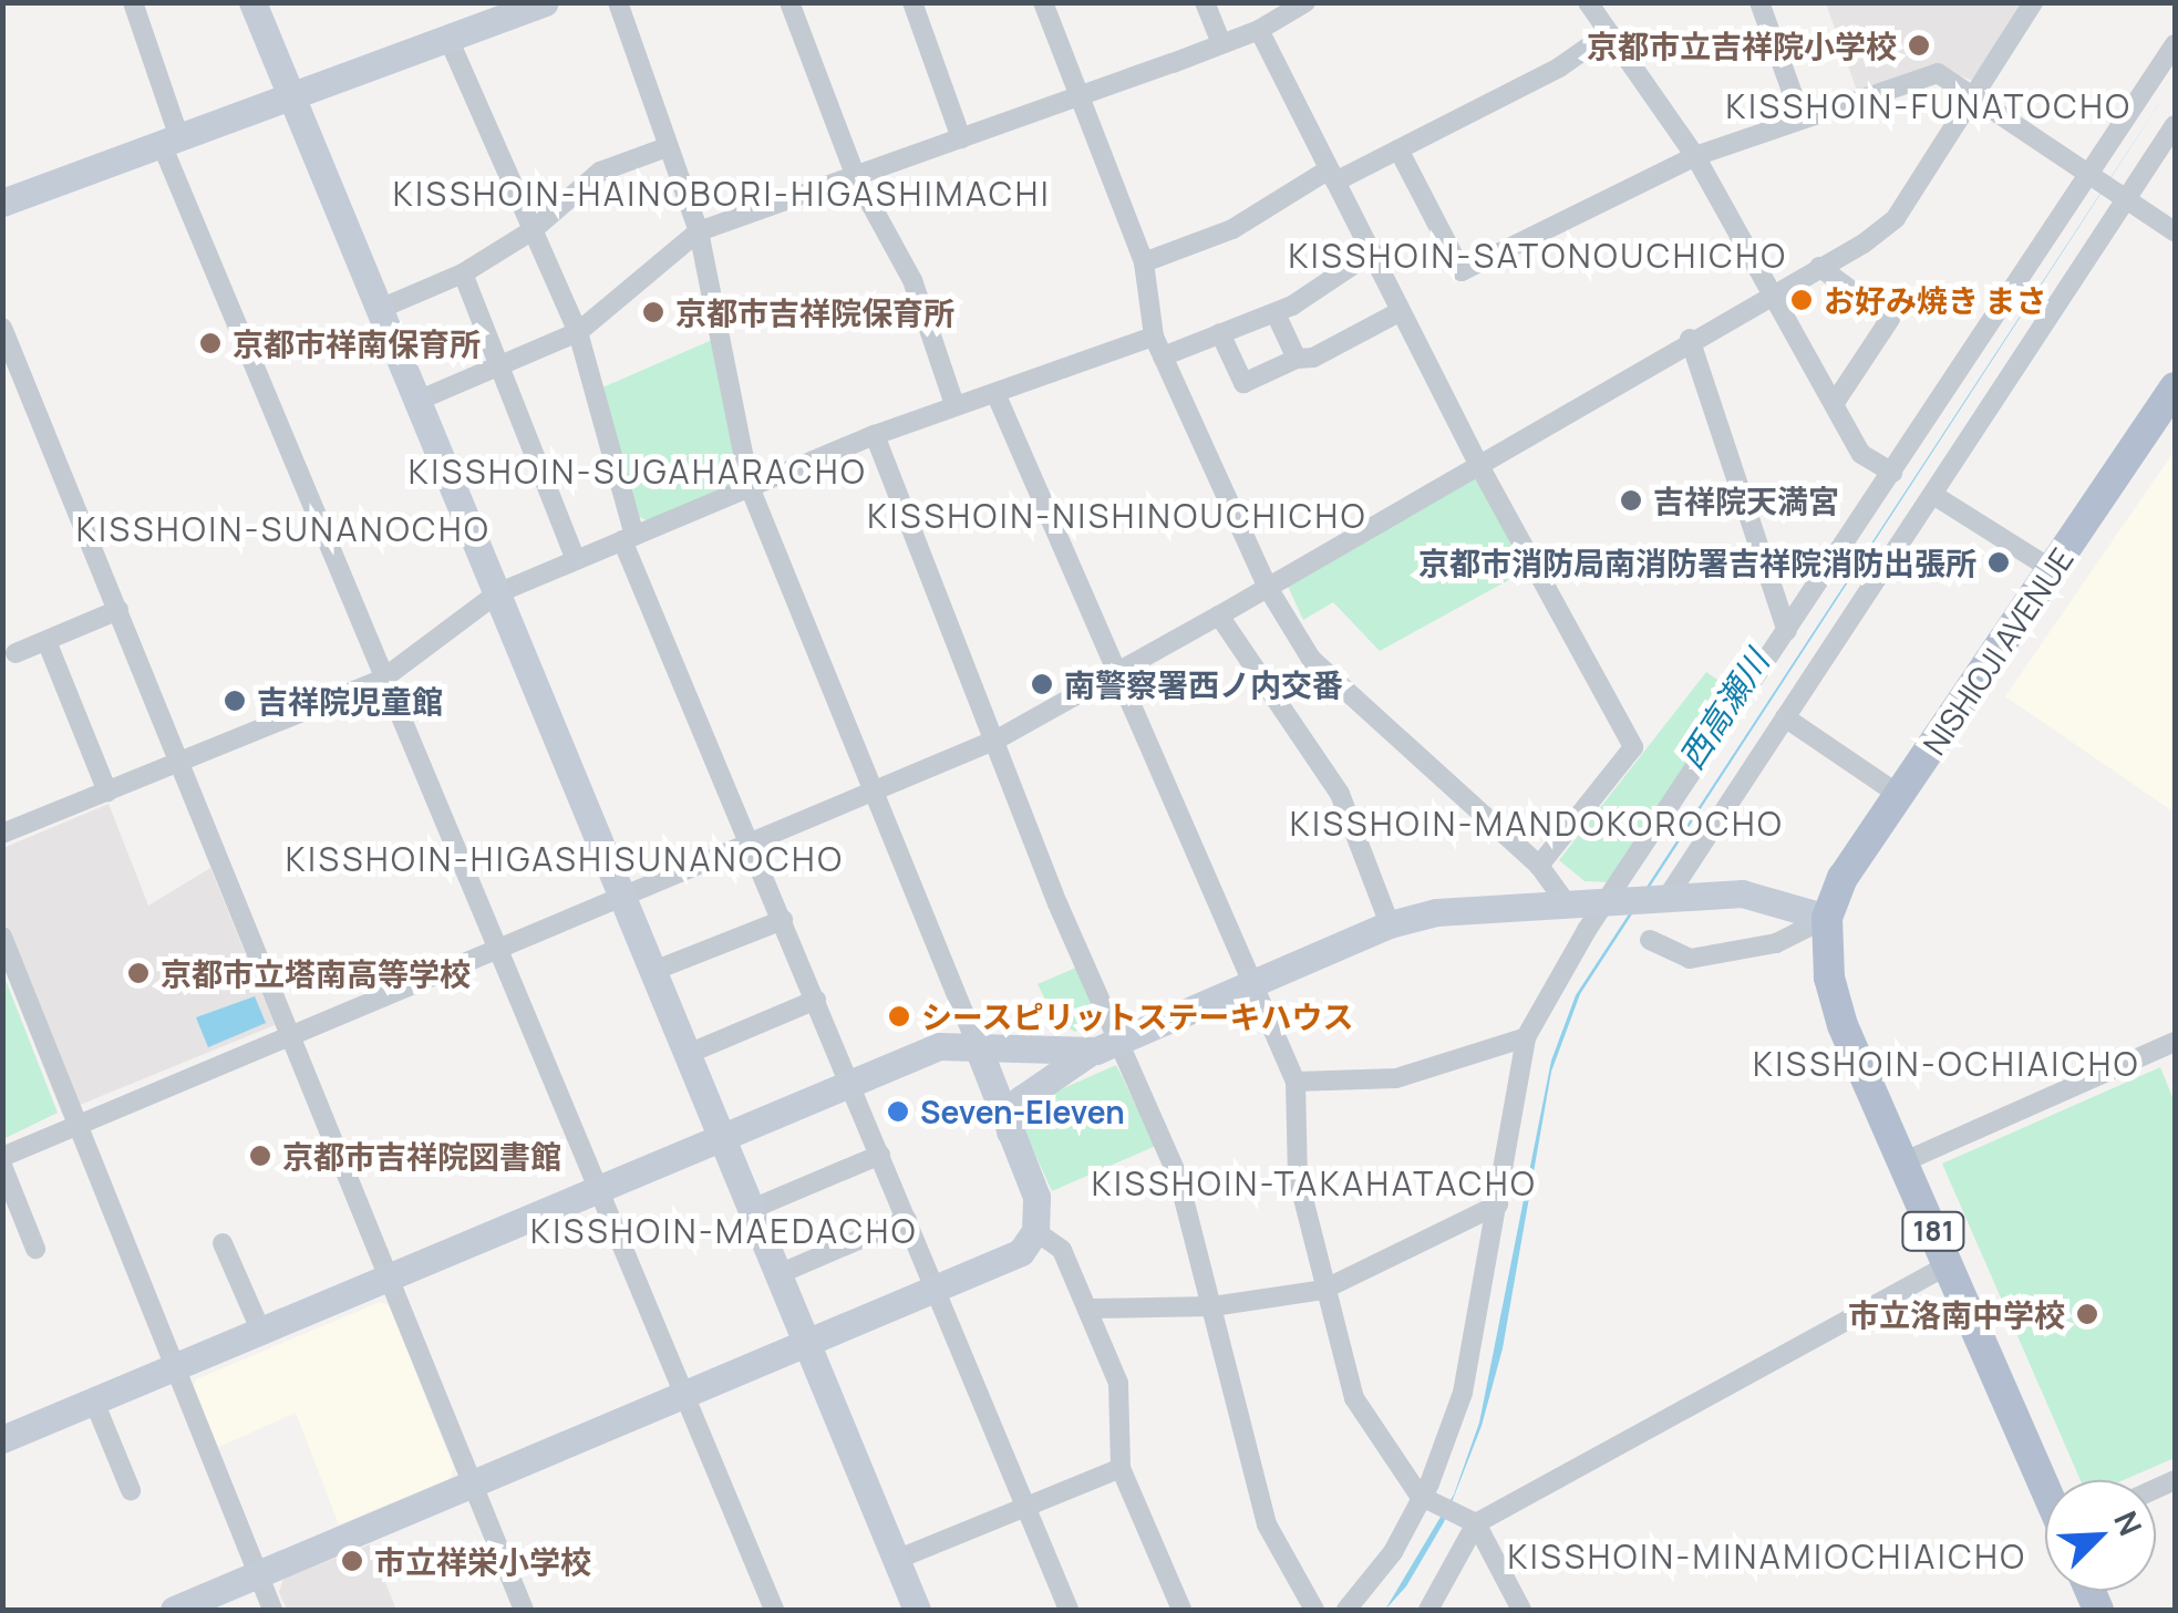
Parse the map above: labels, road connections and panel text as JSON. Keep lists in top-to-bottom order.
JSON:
{
  "streets": {
    "main road": ["NISHIOJI AVENUE", "181"]
  },
  "crossings": [
    ["NISHIOJI AVENUE", "181"]
  ],
  "districts": [
    "KISSHOIN-FUNATOCHO",
    "KISSHOIN-HAINOBORI-HIGASHIMACHI",
    "KISSHOIN-SATONOUCHICHO",
    "KISSHOIN-SUGAHARACHO",
    "KISSHOIN-NISHINOUCHICHO",
    "KISSHOIN-SUNANOCHO",
    "KISSHOIN-MANDOKOROCHO",
    "KISSHOIN-HIGASHISUNANOCHO",
    "KISSHOIN-OCHIAICHO",
    "KISSHOIN-TAKAHATACHO",
    "KISSHOIN-MAEDACHO",
    "KISSHOIN-MINAMIOCHIAICHO"
  ],
  "water": ["西高瀬川"],
  "places": [
    "京都市立吉祥院小学校",
    "お好み焼き まさ",
    "京都市吉祥院保育所",
    "京都市祥南保育所",
    "吉祥院天満宮",
    "京都市消防局南消防署吉祥院消防出張所",
    "南警察署西ノ内交番",
    "吉祥院児童館",
    "京都市立塔南高等学校",
    "シースピリットステーキハウス",
    "Seven-Eleven",
    "京都市吉祥院図書館",
    "市立洛南中学校",
    "市立祥栄小学校"
  ],
  "north": "top right"
}
